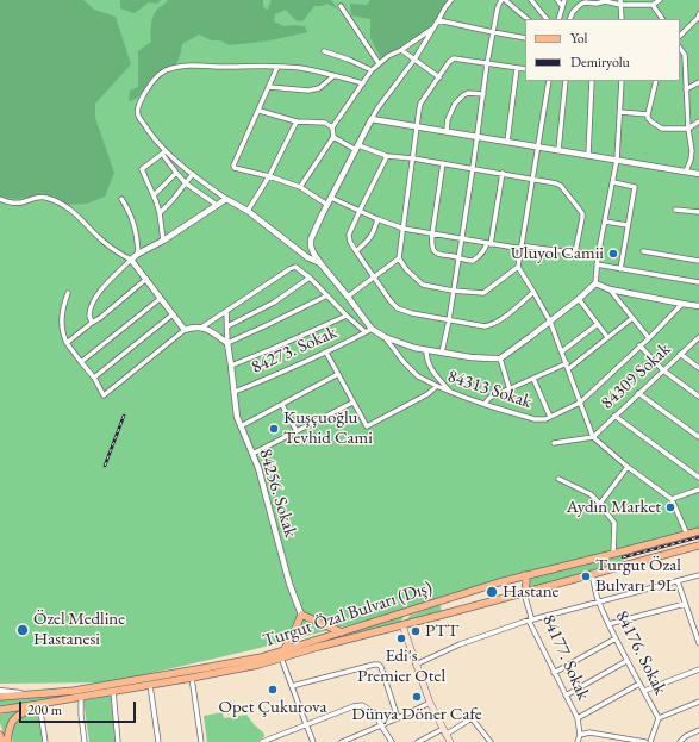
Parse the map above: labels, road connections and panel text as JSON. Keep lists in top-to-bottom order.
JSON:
{
  "streets": {
    "main road": ["Turgut Özal Bulvarı (Dış)"],
    "street": [
      "84273. Sokak",
      "84309 Sokak",
      "84313 Sokak",
      "84256. Sokak",
      "84176. Sokak",
      "84177. Sokak"
    ]
  },
  "crossings": [
    ["84273. Sokak", "84256. Sokak"],
    ["Turgut Özal Bulvarı (Dış)", "84176. Sokak"],
    ["Turgut Özal Bulvarı (Dış)", "84177. Sokak"]
  ],
  "places": [
    "Uluyol Camii",
    "Kuşçuoğlu Tevhid Cami",
    "Aydın Market",
    "Turgut Özal Bulvarı 19L",
    "Hastane",
    "Özel Medline Hastanesi",
    "PTT",
    "Edi's Premier Otel",
    "Opet Çukurova",
    "Dünya Döner Cafe"
  ],
  "legend": ["Yol", "Demiryolu"],
  "scale_bar": "200 m"
}
